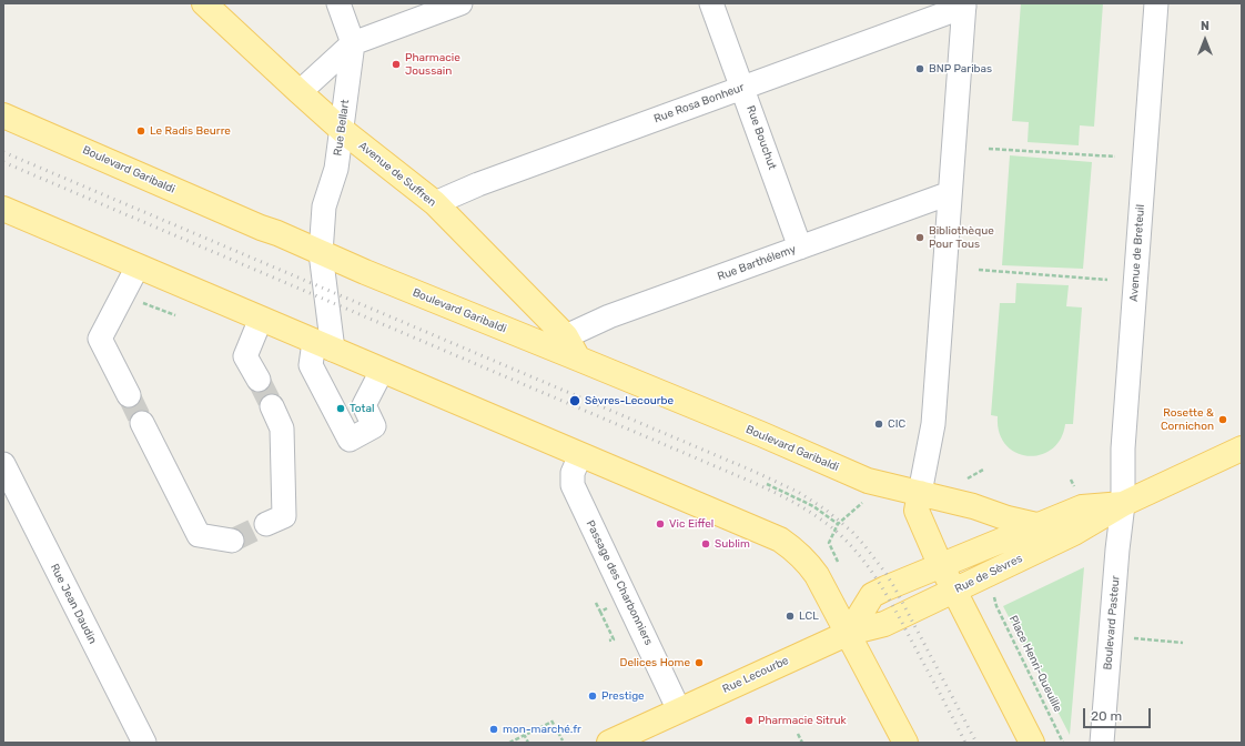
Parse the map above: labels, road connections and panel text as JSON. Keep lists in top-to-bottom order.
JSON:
{
  "streets": {
    "main road": [
      "Boulevard Garibaldi",
      "Avenue de Suffren",
      "Rue de Sèvres",
      "Rue Lecourbe"
    ],
    "street": [
      "Rue Rosa Bonheur",
      "Rue Bellart",
      "Rue Bouchut",
      "Avenue de Breteuil",
      "Rue Barthélemy",
      "Passage des Charbonniers",
      "Rue Jean Daudin",
      "Boulevard Pasteur"
    ],
    "path": ["Place Henri-Queuille"]
  },
  "crossings": [
    ["Rue Rosa Bonheur", "Rue Bouchut"],
    ["Rue Rosa Bonheur", "Avenue de Suffren"],
    ["Rue Bellart", "Boulevard Garibaldi"],
    ["Rue Bellart", "Avenue de Suffren"],
    ["Rue Bouchut", "Rue Barthélemy"],
    ["Boulevard Garibaldi", "Avenue de Suffren"],
    ["Boulevard Garibaldi", "Rue de Sèvres"],
    ["Avenue de Suffren", "Rue Barthélemy"],
    ["Avenue de Breteuil", "Rue de Sèvres"],
    ["Avenue de Breteuil", "Boulevard Pasteur"],
    ["Rue de Sèvres", "Boulevard Pasteur"],
    ["Rue de Sèvres", "Rue Lecourbe"],
    ["Passage des Charbonniers", "Rue Lecourbe"]
  ],
  "places": [
    "Pharmacie Joussain",
    "BNP Paribas",
    "Le Radis Beurre",
    "Bibliothèque Pour Tous",
    "Sèvres-Lecourbe",
    "Total",
    "Rosette & Cornichon",
    "CIC",
    "Vic Eiffel",
    "Sublim",
    "LCL",
    "Delices Home",
    "Prestige",
    "Pharmacie Sitruk",
    "mon-marché.fr"
  ],
  "scale_bar": "20 m",
  "north": "top"
}
